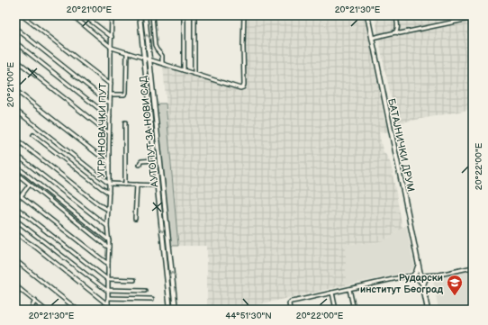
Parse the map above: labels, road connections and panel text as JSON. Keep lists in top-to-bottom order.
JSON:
{
  "streets": {
    "main road": ["АУТОПУТ ЗА НОВИ САД", "БАТАЈНИЧКИ ДРУМ"],
    "street": ["УГРИНОВАЧКИ ПУТ"]
  },
  "places": {
    "school or university": ["Рударски институт Београд"]
  },
  "coordinates": [
    "20°21'00\"E",
    "20°21'30\"E",
    "20°22'00\"E",
    "44°51'30\"N"
  ]
}
